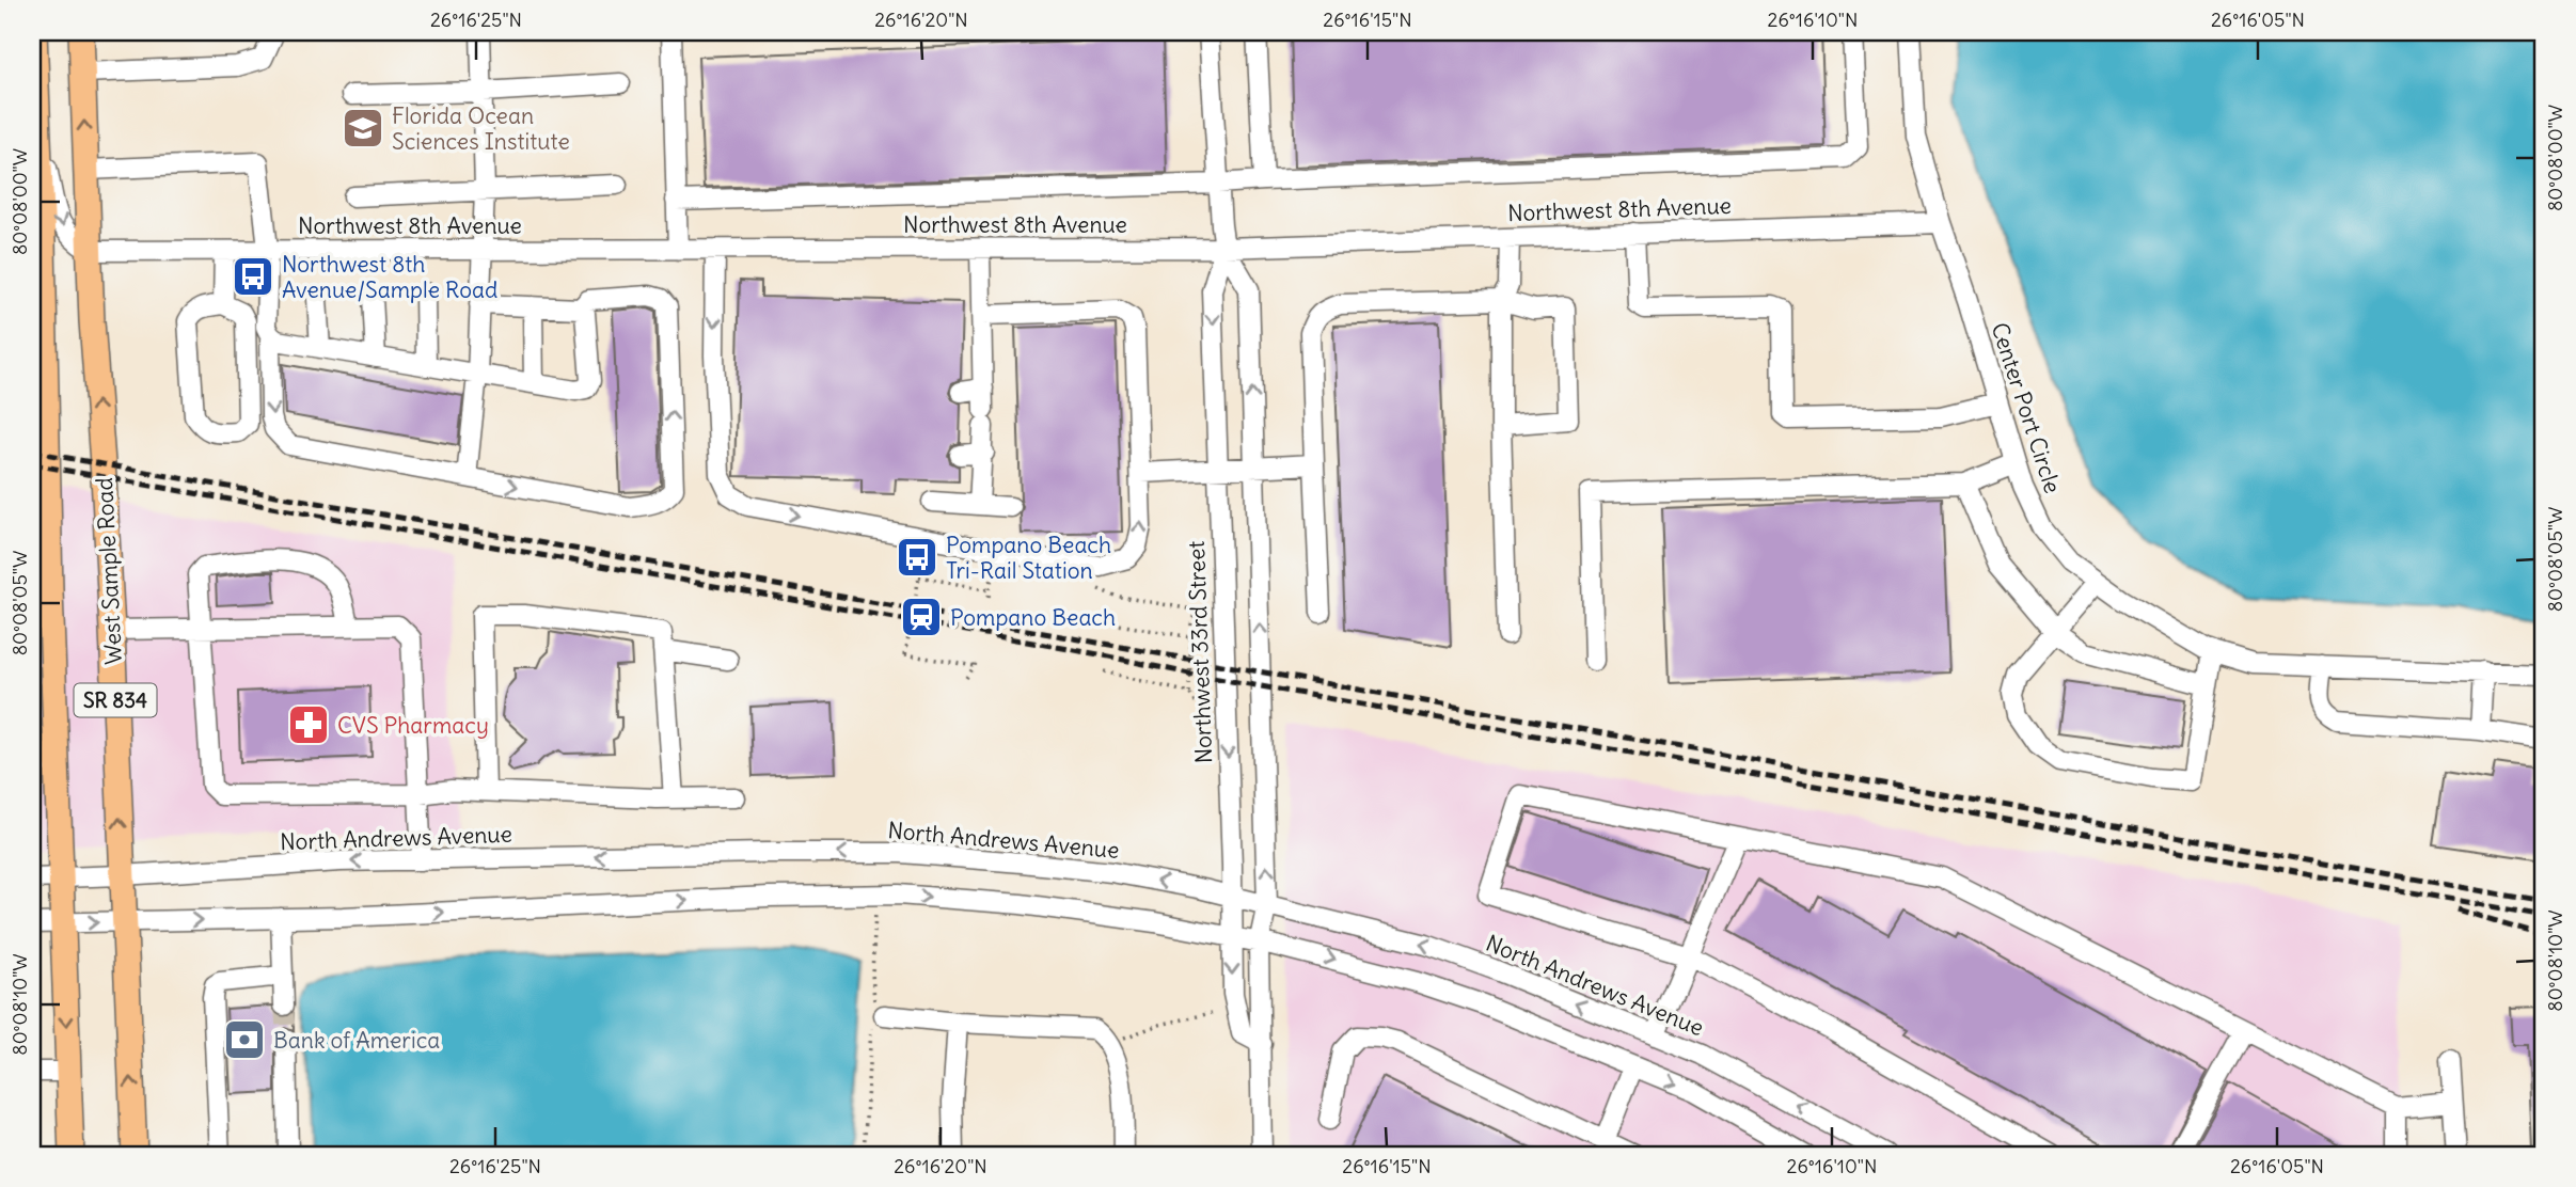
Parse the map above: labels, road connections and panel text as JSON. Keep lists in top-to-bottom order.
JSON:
{
  "streets": {
    "main road": ["West Sample Road", "SR 834"],
    "street": [
      "Northwest 8th Avenue",
      "Center Port Circle",
      "Northwest 33rd Street",
      "North Andrews Avenue"
    ]
  },
  "crossings": [
    ["Northwest 8th Avenue", "Center Port Circle"],
    ["Northwest 8th Avenue", "West Sample Road"],
    ["Northwest 8th Avenue", "Northwest 33rd Street"],
    ["West Sample Road", "North Andrews Avenue"],
    ["Northwest 33rd Street", "North Andrews Avenue"],
    ["SR 834", "North Andrews Avenue"]
  ],
  "places": {
    "school or university": ["Florida Ocean Sciences Institute"],
    "bus stop": ["Northwest 8th Avenue/Sample Road", "Pompano Beach Tri-Rail Station"],
    "station": ["Pompano Beach"],
    "pharmacy": ["CVS Pharmacy"],
    "bank": ["Bank of America"]
  },
  "coordinates": [
    "26°16'25\"N",
    "26°16'20\"N",
    "26°16'15\"N",
    "26°16'10\"N",
    "26°16'05\"N",
    "80°08'00\"W",
    "80°08'05\"W",
    "80°08'10\"W"
  ]
}
